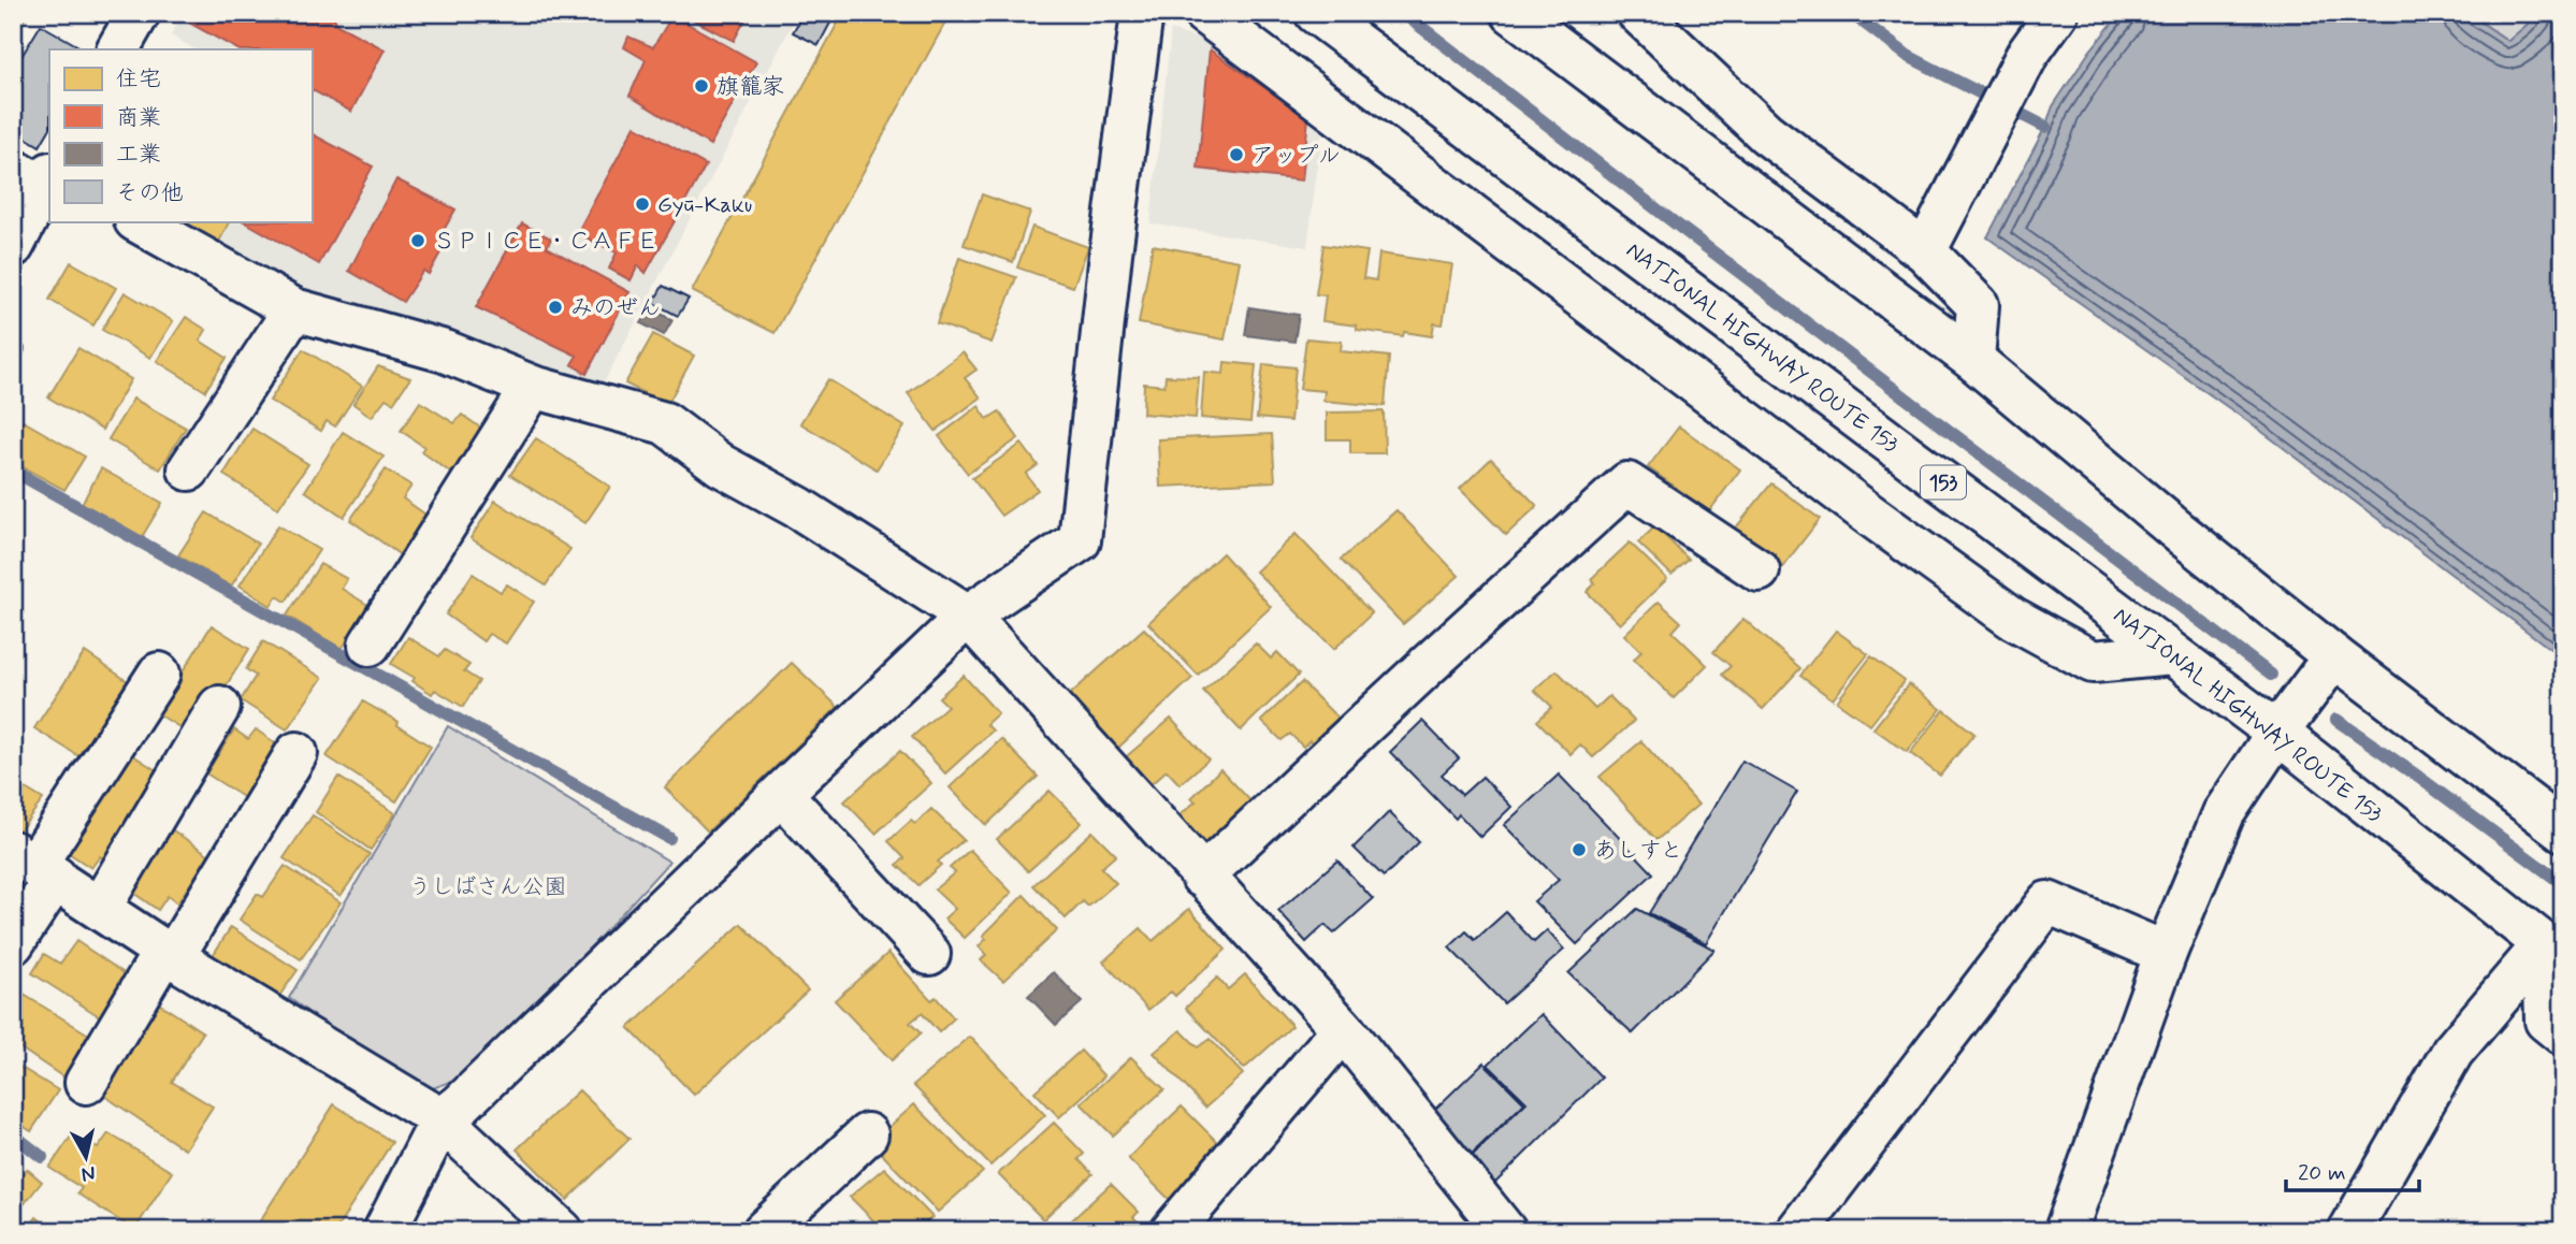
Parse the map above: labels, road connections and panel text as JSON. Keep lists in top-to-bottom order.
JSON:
{
  "streets": {
    "main road": ["NATIONAL HIGHWAY ROUTE 153", "153"]
  },
  "parks": ["うしばさん公園"],
  "places": [
    "旗籠家",
    "アップル",
    "Gyū-Kaku",
    "ＳＰＩＣＥ・ＣＡＦＥ",
    "みのぜん",
    "あしすと"
  ],
  "legend": [
    "住宅",
    "商業",
    "工業",
    "その他"
  ],
  "scale_bar": "20 m",
  "north": "bottom"
}
